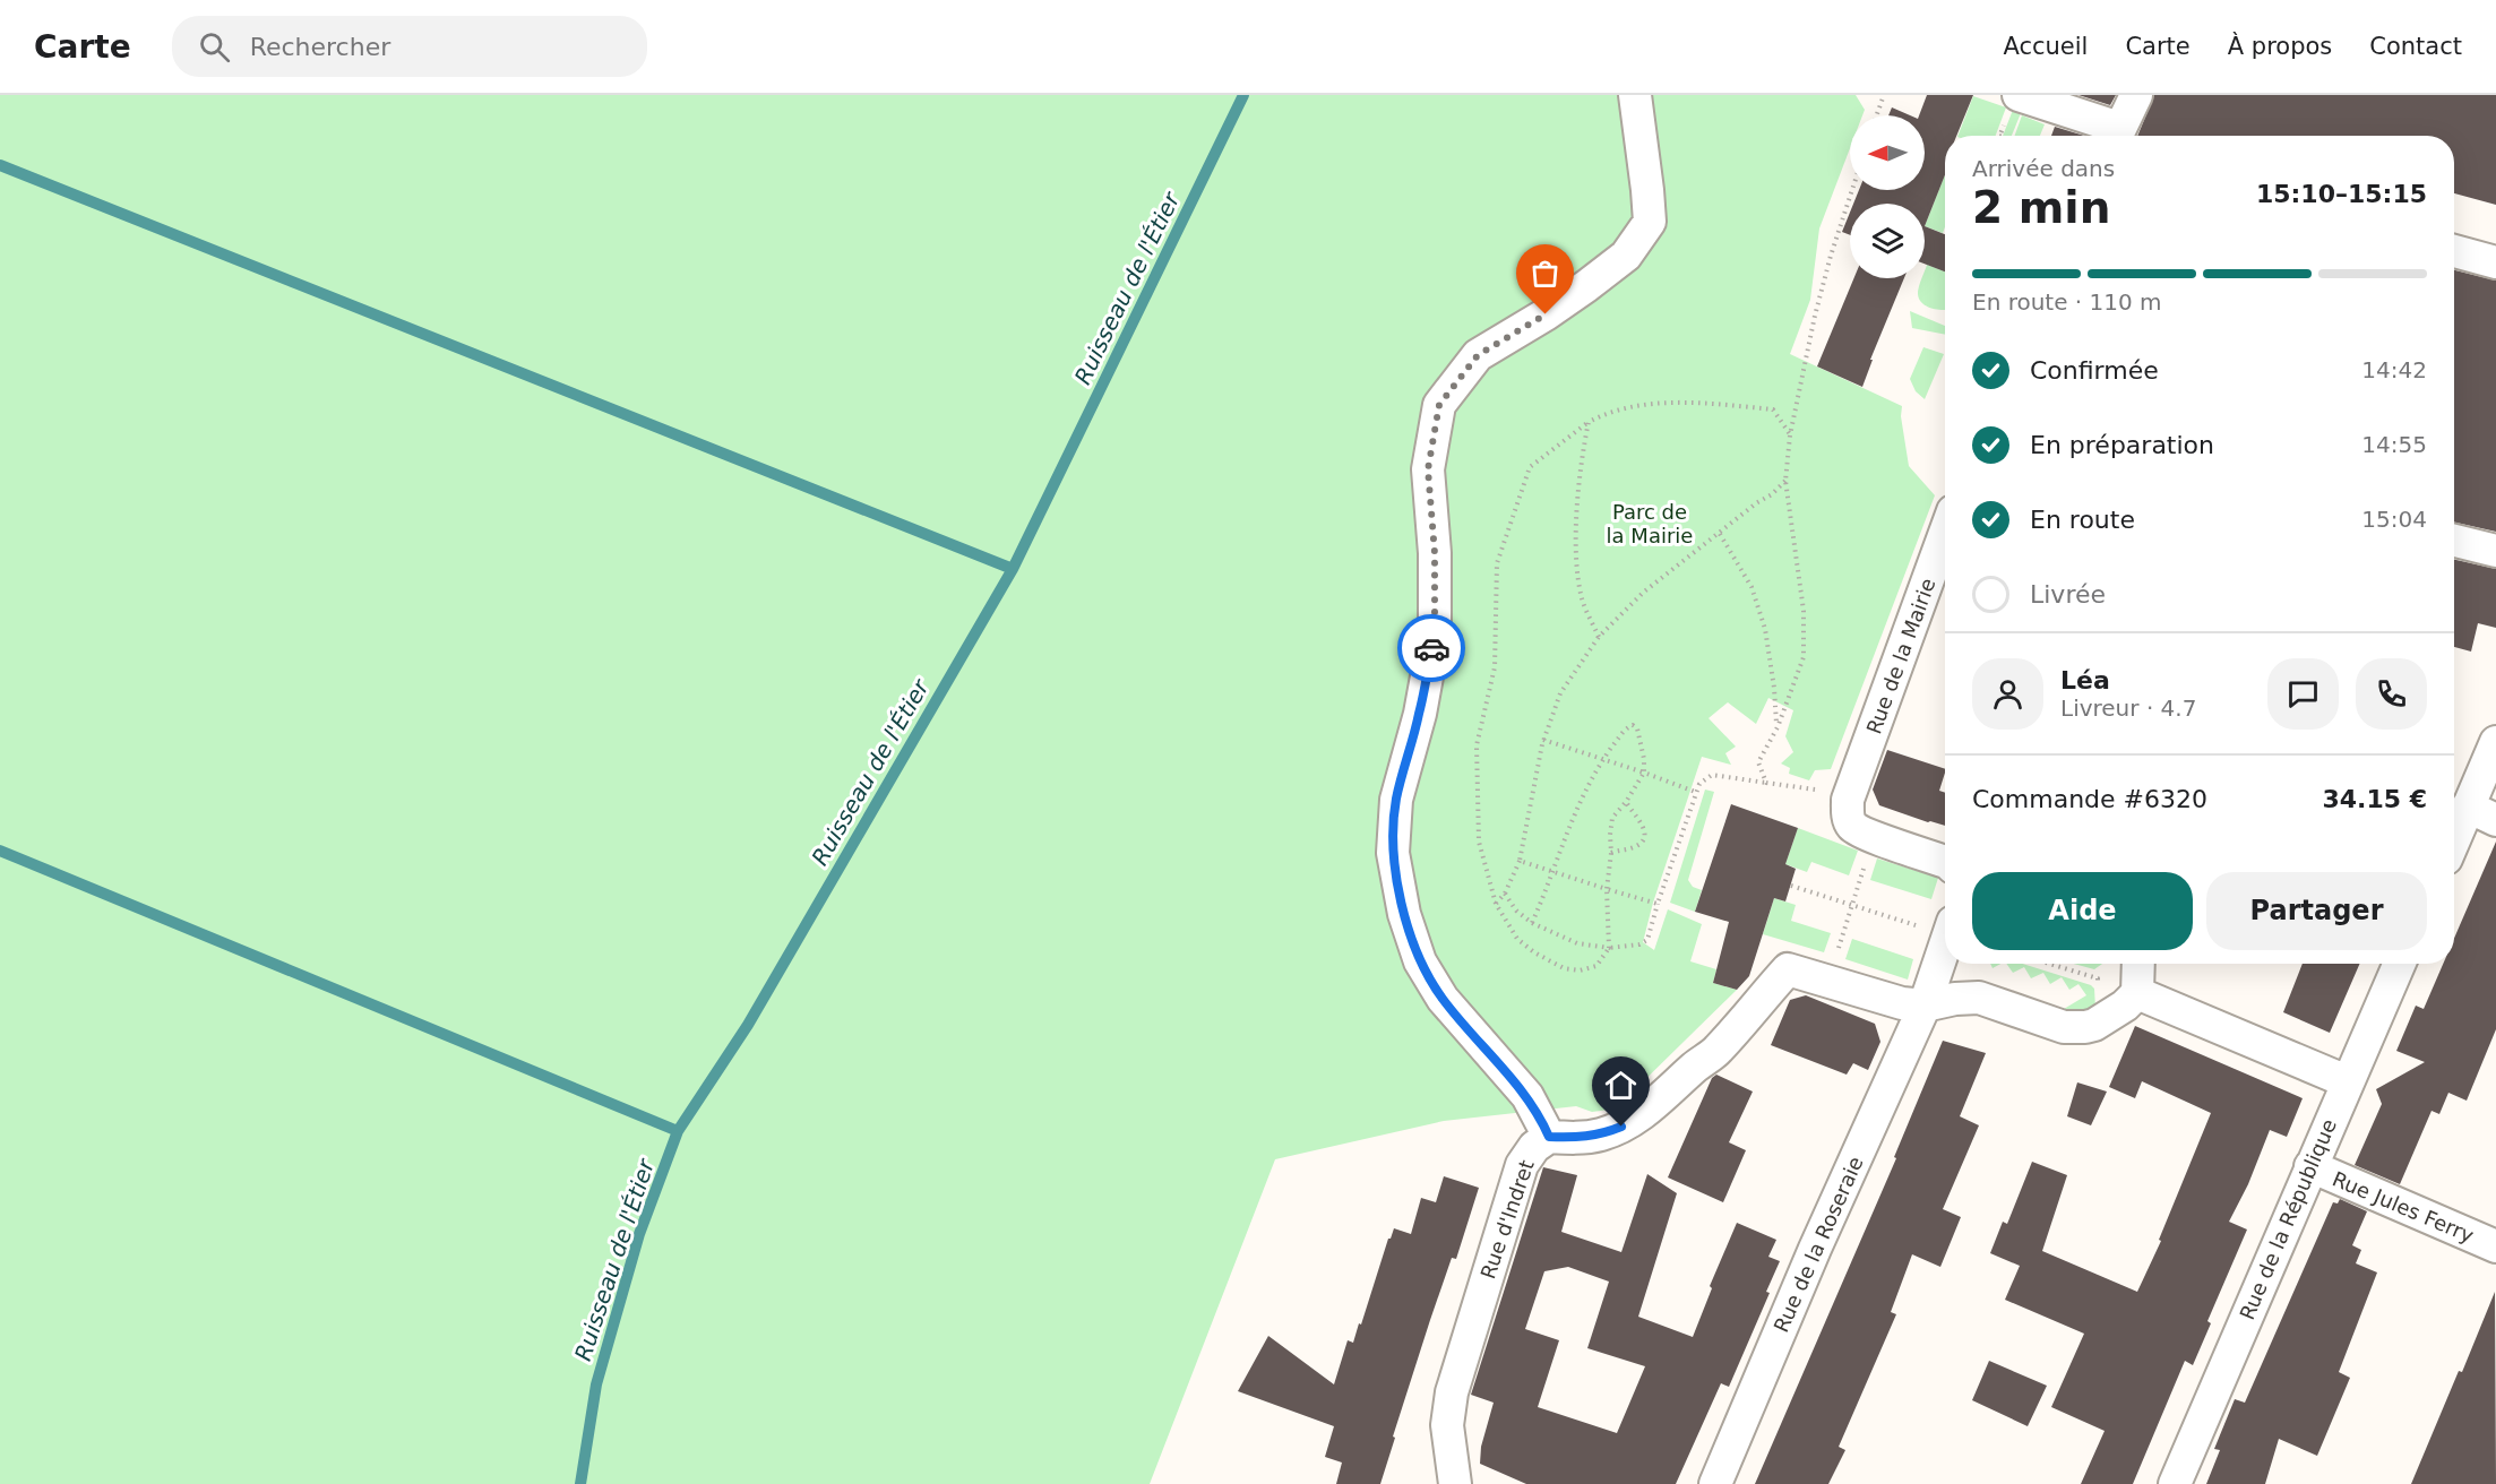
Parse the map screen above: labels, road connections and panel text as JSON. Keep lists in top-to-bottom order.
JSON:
{
  "streets": {
    "street": [
      "Rue de la Mairie",
      "Rue Jules Ferry",
      "Rue d'Indret",
      "Rue de la République",
      "Rue de la Roseraie"
    ]
  },
  "crossings": [
    ["Rue Jules Ferry", "Rue de la République"]
  ],
  "water": ["Ruisseau de l'Étier"],
  "parks": ["Parc de la Mairie"],
  "north": "left",
  "page": {
    "header": "Carte",
    "search": "Rechercher",
    "nav": [
      "Accueil",
      "Carte",
      "À propos",
      "Contact"
    ],
    "heading": ["2 min", "Arrivée dans", "15:10–15:15"],
    "panel": [
      "Léa",
      "Livreur · 4.7",
      "Commande #6320",
      "34.15 €"
    ],
    "bar": "En route · 110 m",
    "list": [
      ["Confirmée", "14:42"],
      ["En préparation", "14:55"],
      ["En route", "15:04"],
      "Livrée"
    ],
    "buttons": ["Aide", "Partager"]
  }
}
